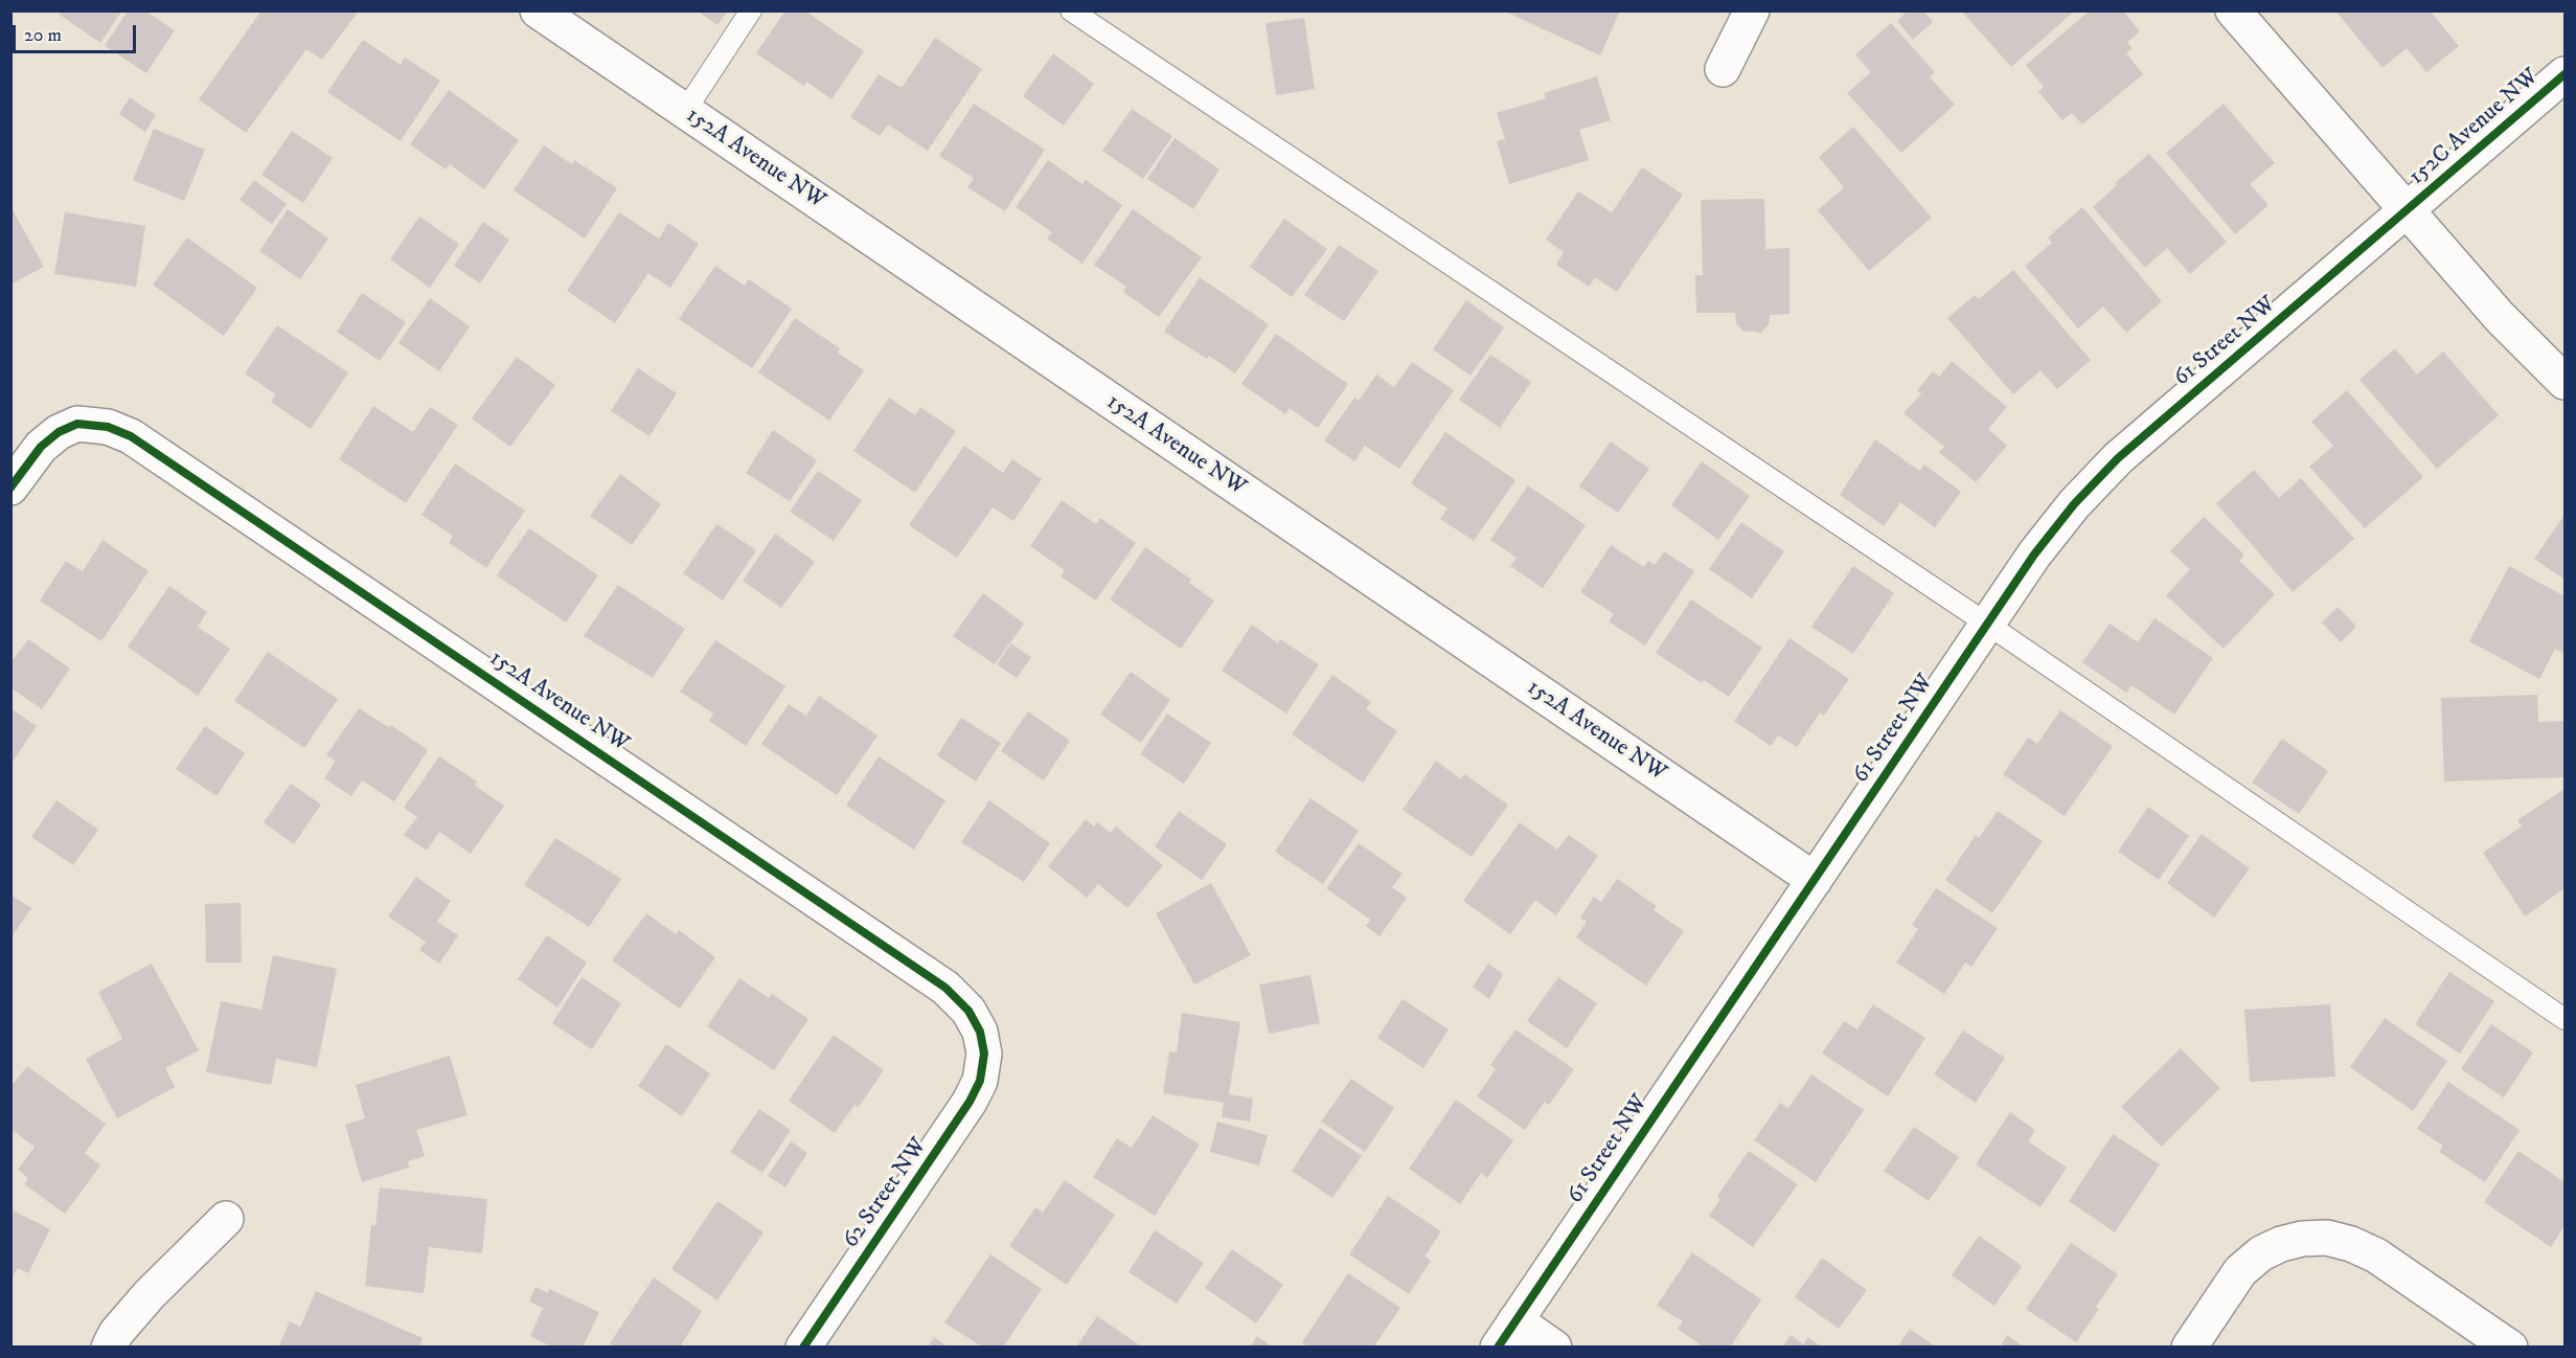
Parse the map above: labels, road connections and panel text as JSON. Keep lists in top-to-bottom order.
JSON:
{
  "streets": {
    "street": [
      "152C Avenue NW",
      "152A Avenue NW",
      "61 Street NW",
      "62 Street NW"
    ]
  },
  "crossings": [
    ["152C Avenue NW", "61 Street NW"],
    ["152A Avenue NW", "61 Street NW"],
    ["152A Avenue NW", "62 Street NW"]
  ],
  "scale_bar": "20 m"
}
